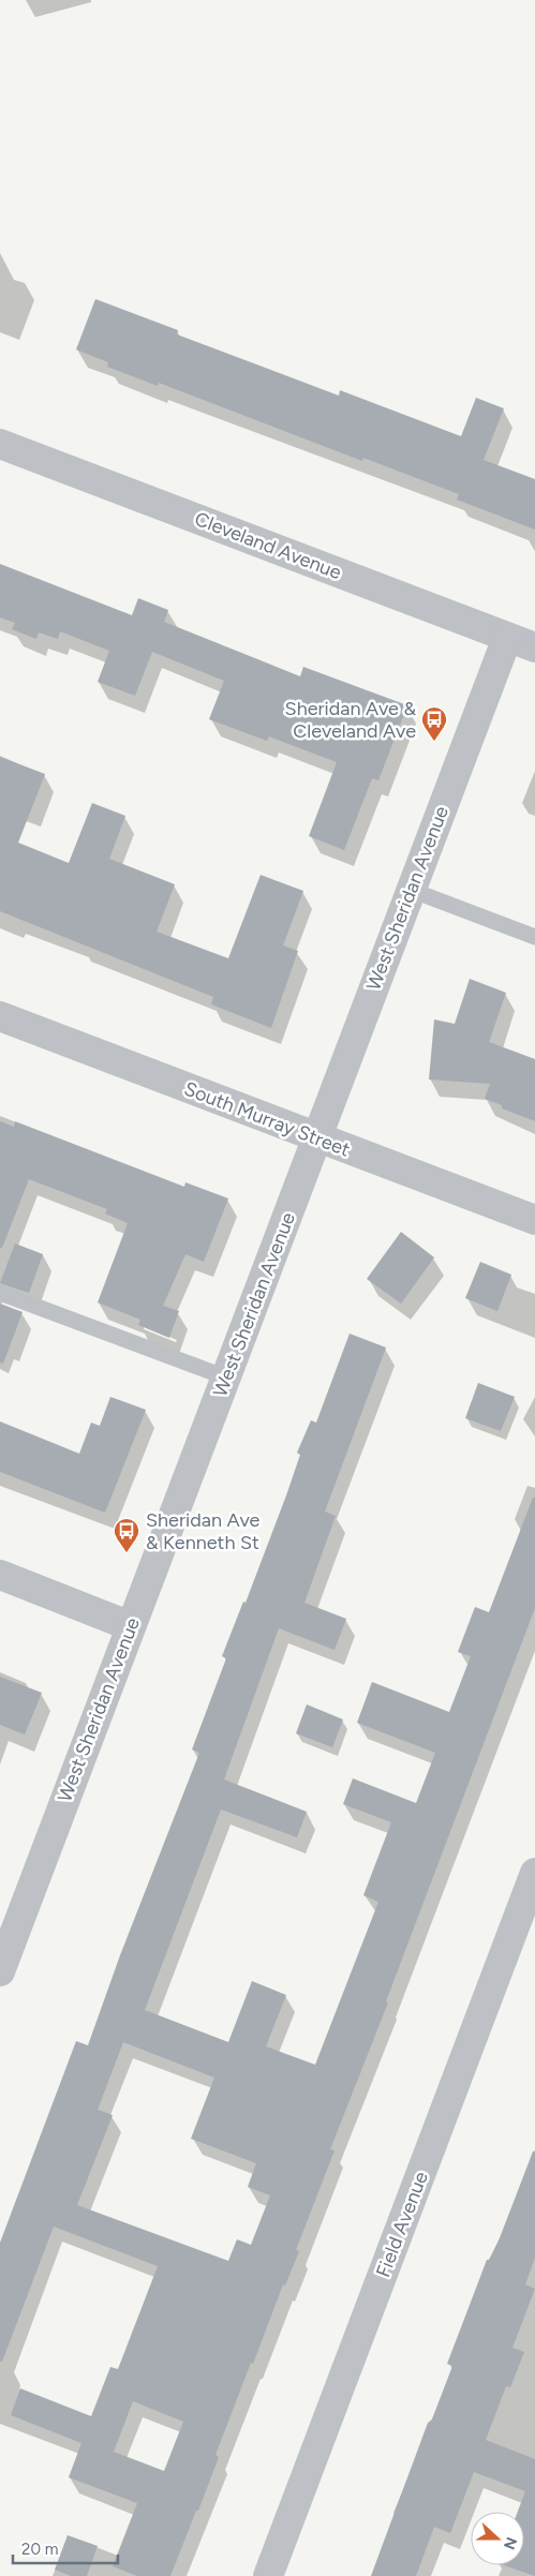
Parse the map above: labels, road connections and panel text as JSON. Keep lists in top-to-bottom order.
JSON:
{
  "streets": {
    "street": [
      "Cleveland Avenue",
      "West Sheridan Avenue",
      "South Murray Street",
      "Field Avenue"
    ]
  },
  "crossings": [
    ["Cleveland Avenue", "West Sheridan Avenue"],
    ["West Sheridan Avenue", "South Murray Street"]
  ],
  "places": {
    "bus stop": ["Sheridan Ave & Cleveland Ave", "Sheridan Ave & Kenneth St"]
  },
  "scale_bar": "20 m",
  "north": "right"
}
